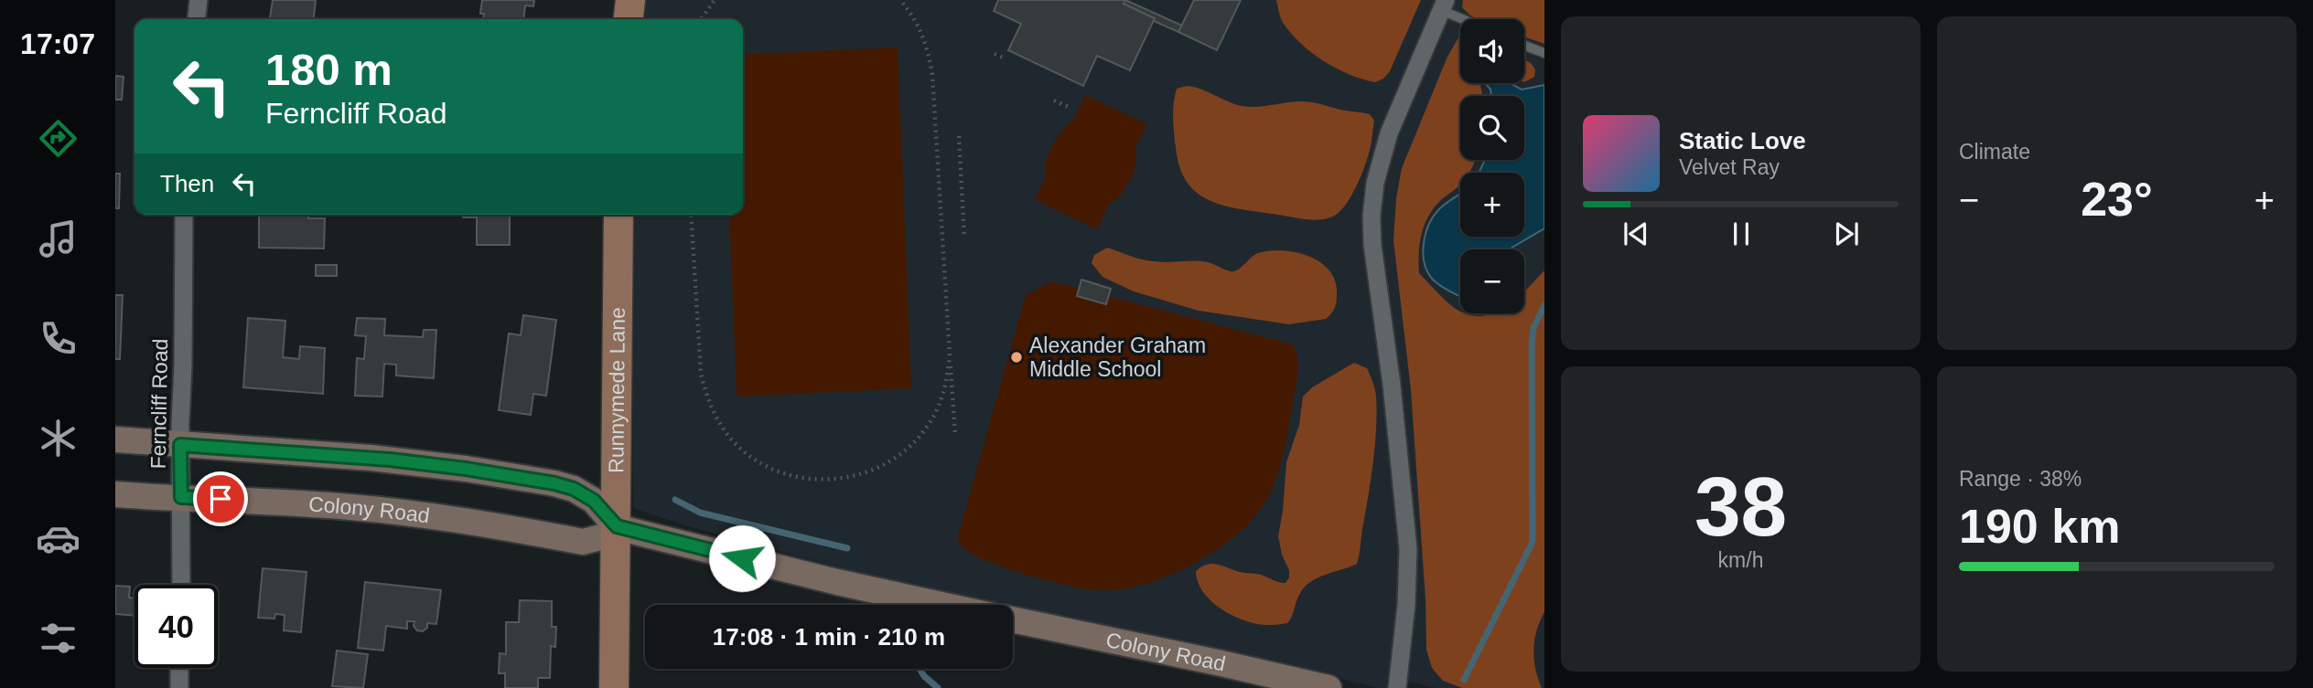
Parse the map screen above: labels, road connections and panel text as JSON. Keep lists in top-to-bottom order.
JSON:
{
  "streets": {
    "main road": ["Runnymede Lane"],
    "street": ["Ferncliff Road", "Colony Road"]
  },
  "crossings": [
    ["Runnymede Lane", "Colony Road"],
    ["Ferncliff Road", "Colony Road"]
  ],
  "places": ["Alexander Graham Middle School"],
  "page": {
    "tabs": "17:07",
    "tile": [
      "Climate",
      ["38", "km/h"],
      ["Range · 38%", "190 km"]
    ],
    "map_buttons": ["+", "−"],
    "turn": ["180 m", "Ferncliff Road"],
    "song": ["Static Love", "Velvet Ray"],
    "then": "Then",
    "heat": ["−", "23°", "+"],
    "limit": "40",
    "trip": "17:08 · 1 min · 210 m"
  }
}
